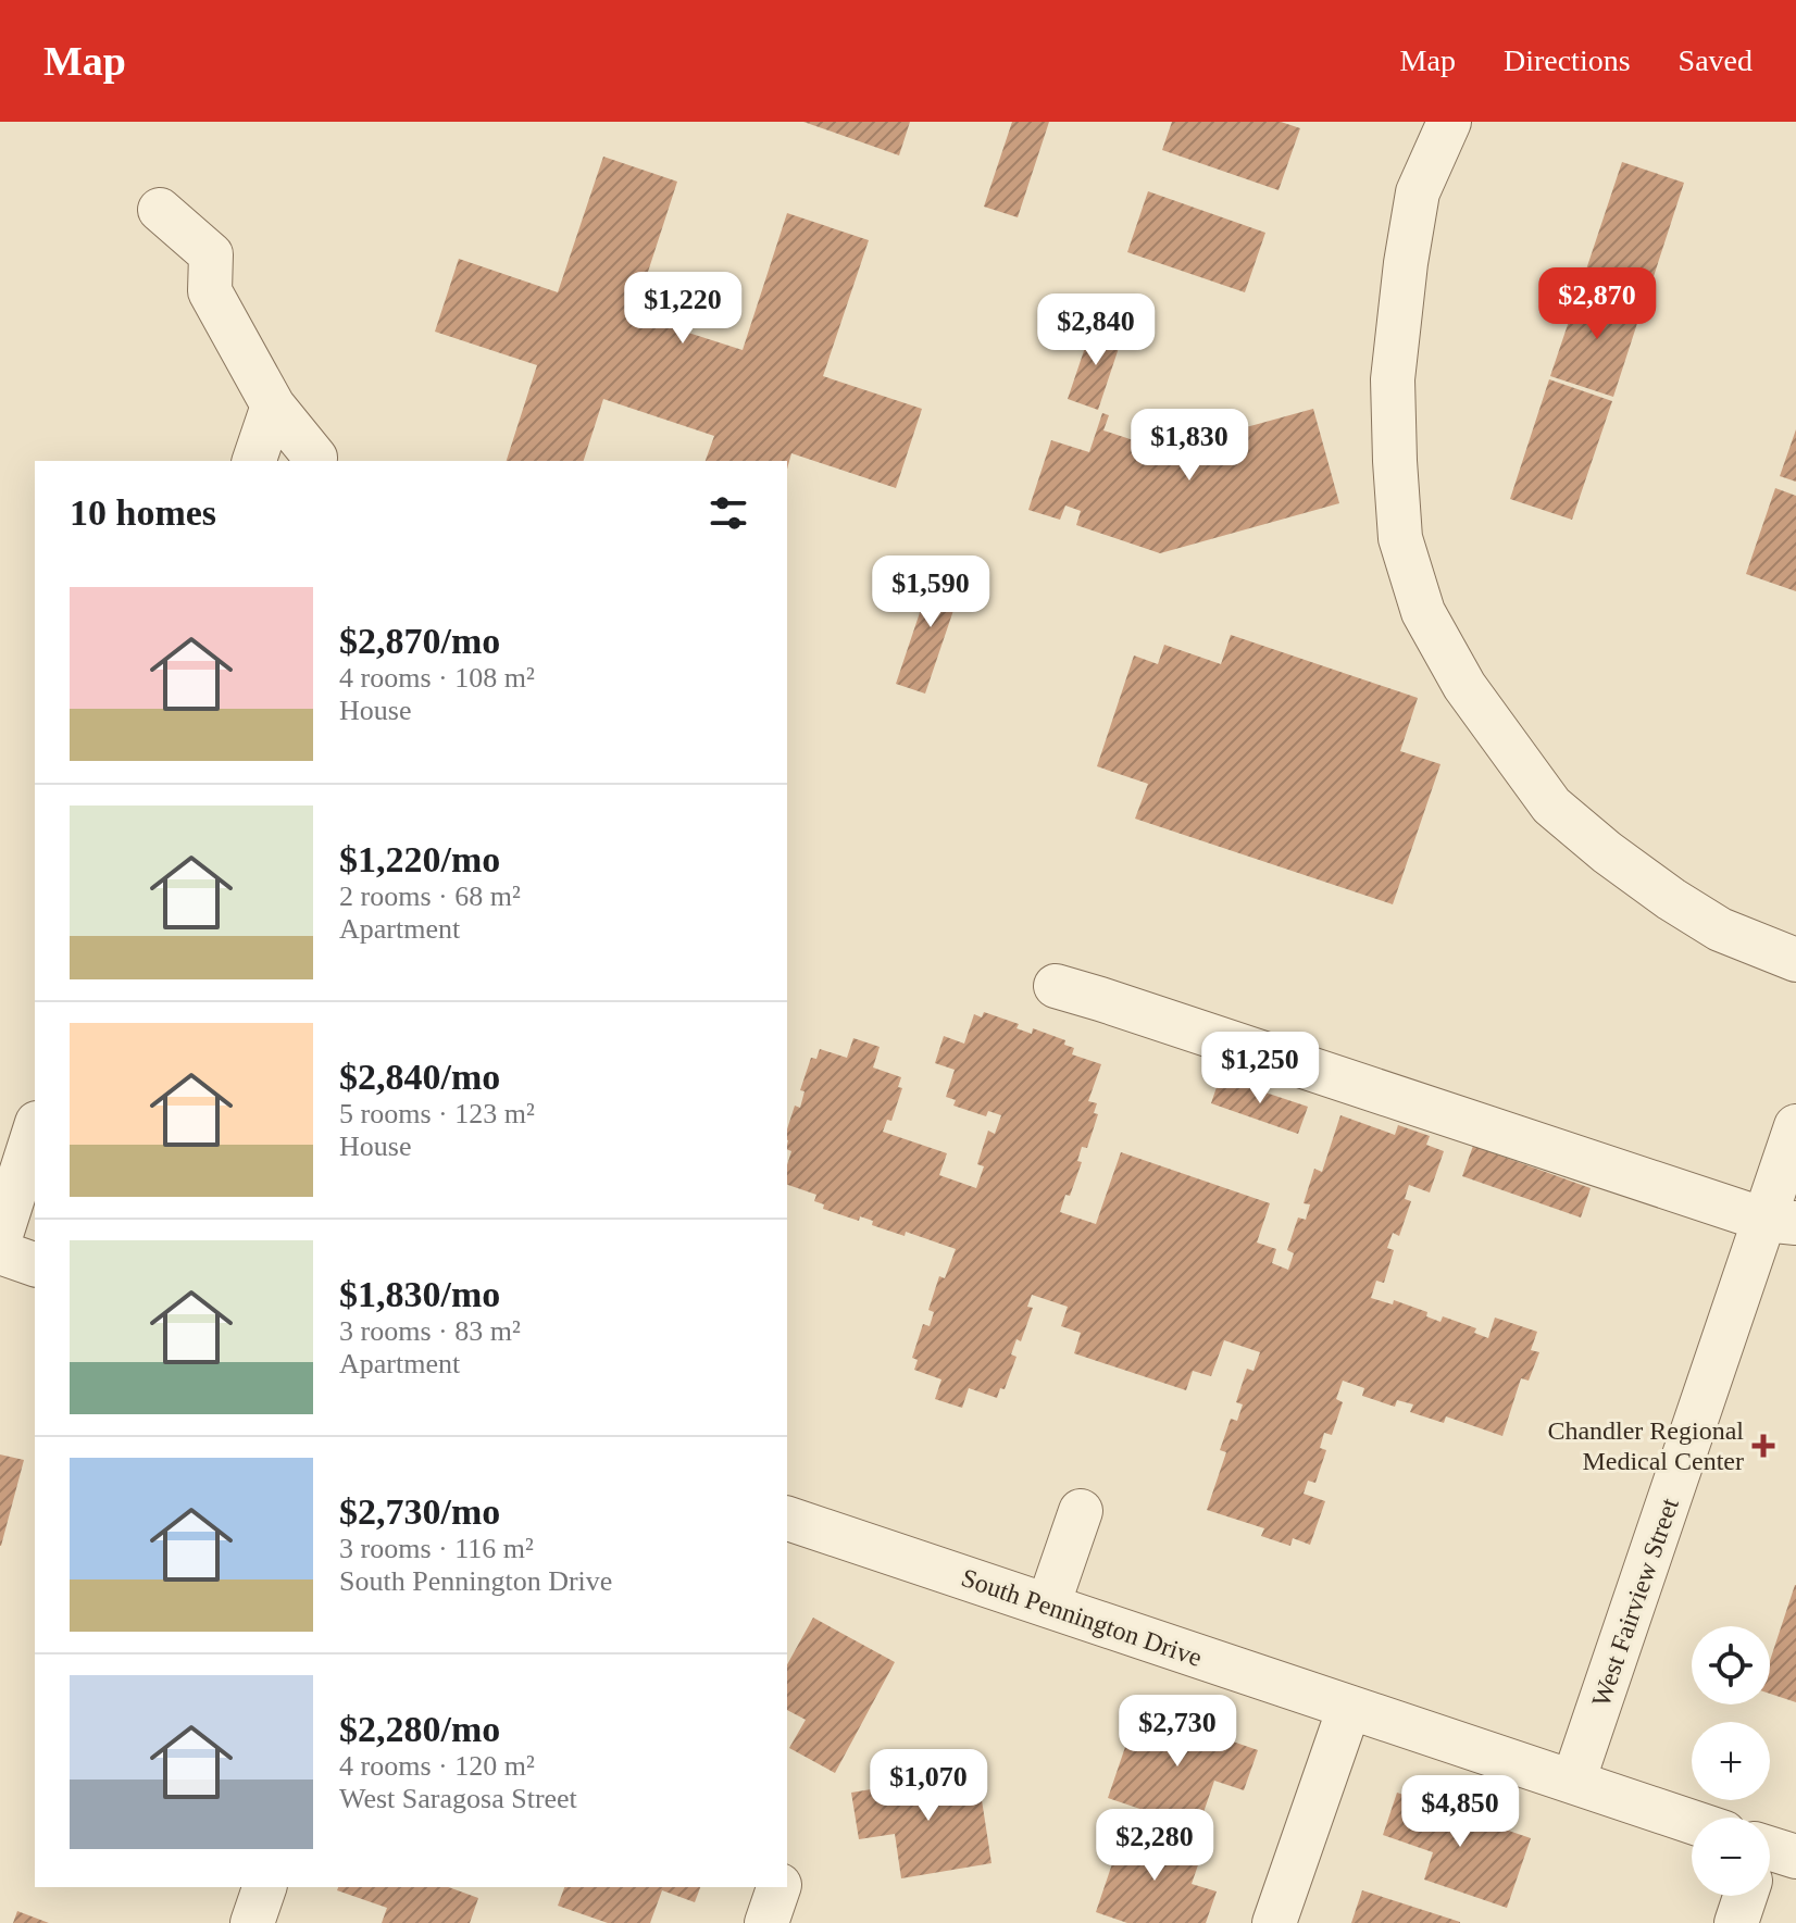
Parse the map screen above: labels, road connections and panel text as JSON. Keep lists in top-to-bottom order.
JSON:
{
  "streets": {
    "street": ["West Fairview Street", "South Pennington Drive"]
  },
  "crossings": [
    ["West Fairview Street", "South Pennington Drive"]
  ],
  "places": {
    "health": ["Chandler Regional Medical Center"]
  },
  "page": {
    "header": "Map",
    "nav": ["Map", "Directions", "Saved"],
    "price": [
      "$2,870",
      "$1,220",
      "$2,840",
      "$1,830",
      "$1,590",
      "$1,250",
      "$2,730",
      "$1,070",
      "$4,850",
      "$2,280"
    ],
    "heading": "10 homes",
    "list": [
      {
        "name": "$2,870/mo",
        "note": "4 rooms · 108 m² · House"
      },
      {
        "name": "$1,220/mo",
        "note": "2 rooms · 68 m² · Apartment"
      },
      {
        "name": "$2,840/mo",
        "note": "5 rooms · 123 m² · House"
      },
      {
        "name": "$1,830/mo",
        "note": "3 rooms · 83 m² · Apartment"
      },
      {
        "name": "$2,730/mo",
        "note": "3 rooms · 116 m² · South Pennington Drive"
      },
      {
        "name": "$2,280/mo",
        "note": "4 rooms · 120 m² · West Saragosa Street"
      }
    ],
    "map_buttons": ["+", "−"]
  }
}
